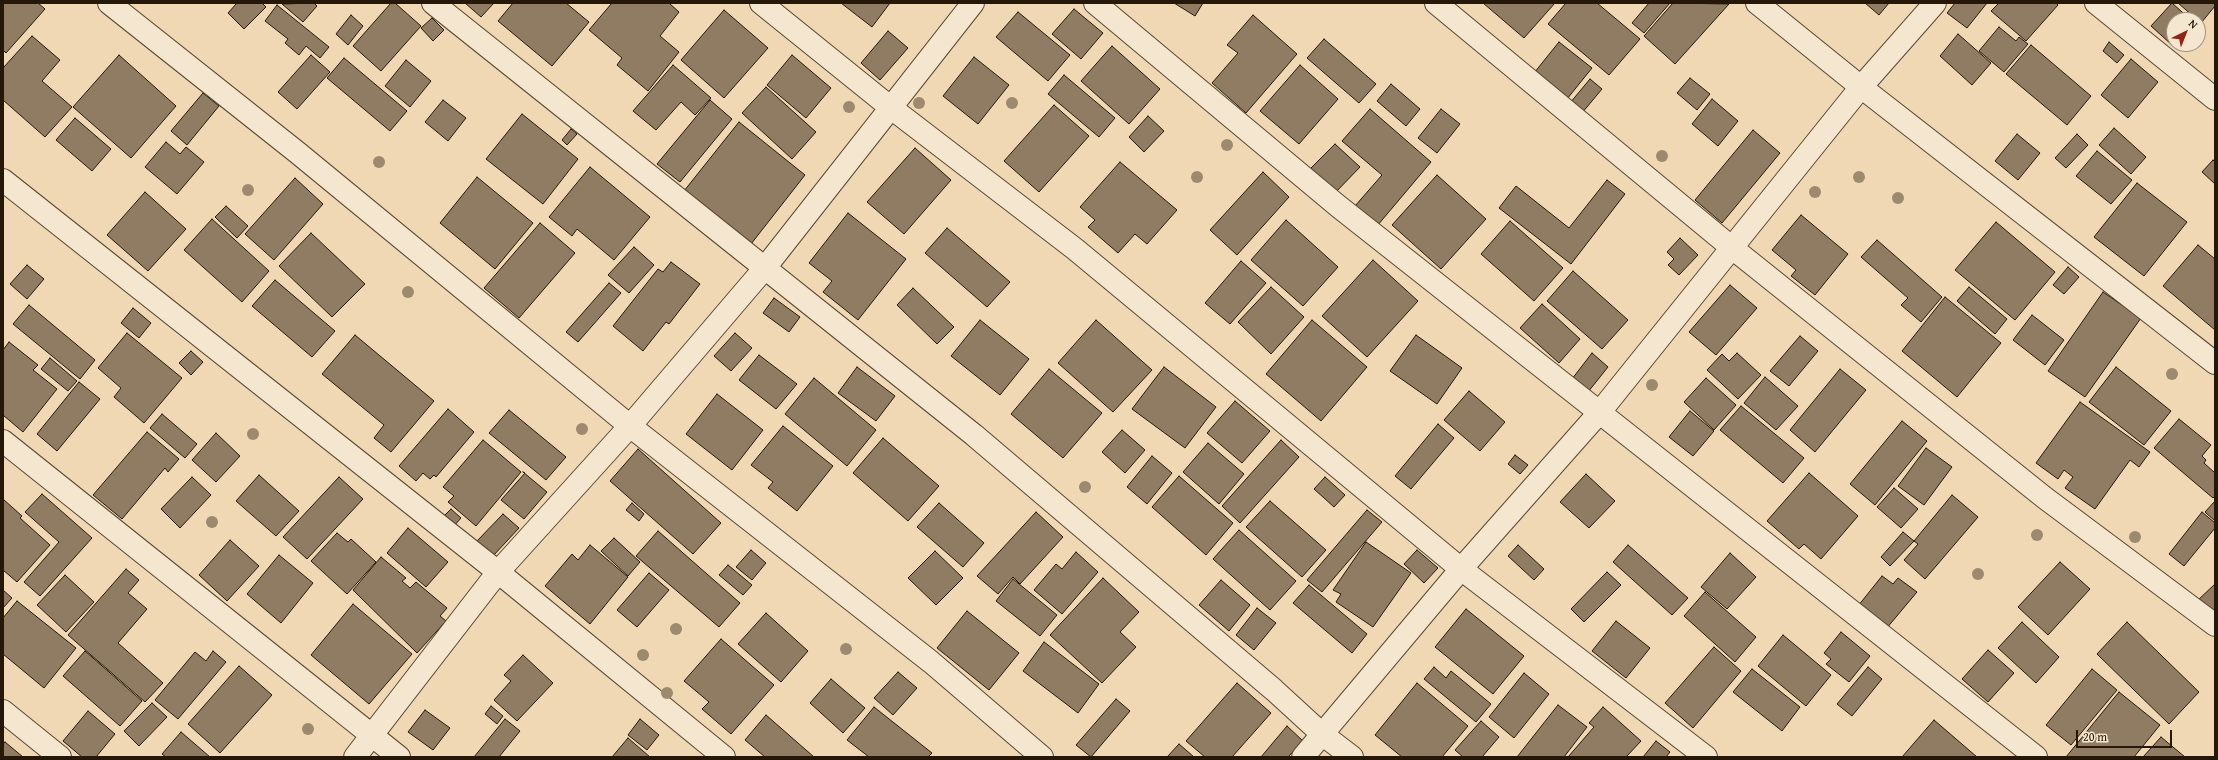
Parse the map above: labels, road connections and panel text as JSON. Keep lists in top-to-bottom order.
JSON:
{
  "scale_bar": "20 m",
  "north": "top right"
}
